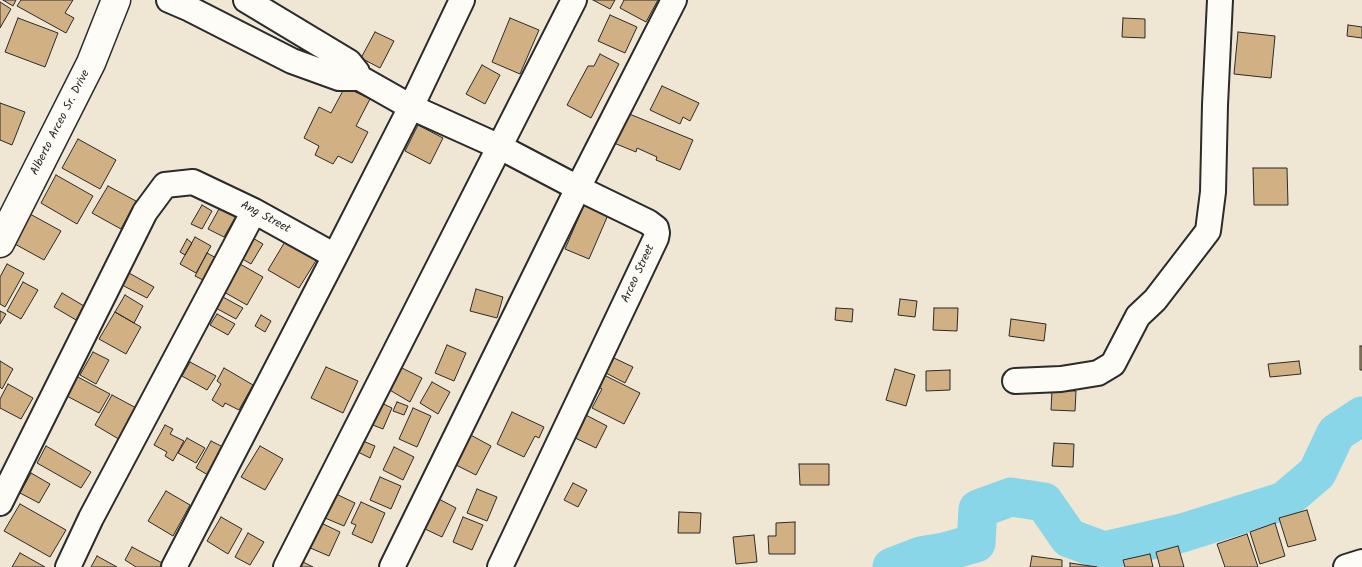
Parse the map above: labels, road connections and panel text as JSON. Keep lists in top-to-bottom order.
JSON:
{
  "streets": {
    "street": ["Alberto Arceo Sr. Drive", "Ang Street", "Arceo Street"]
  }
}
